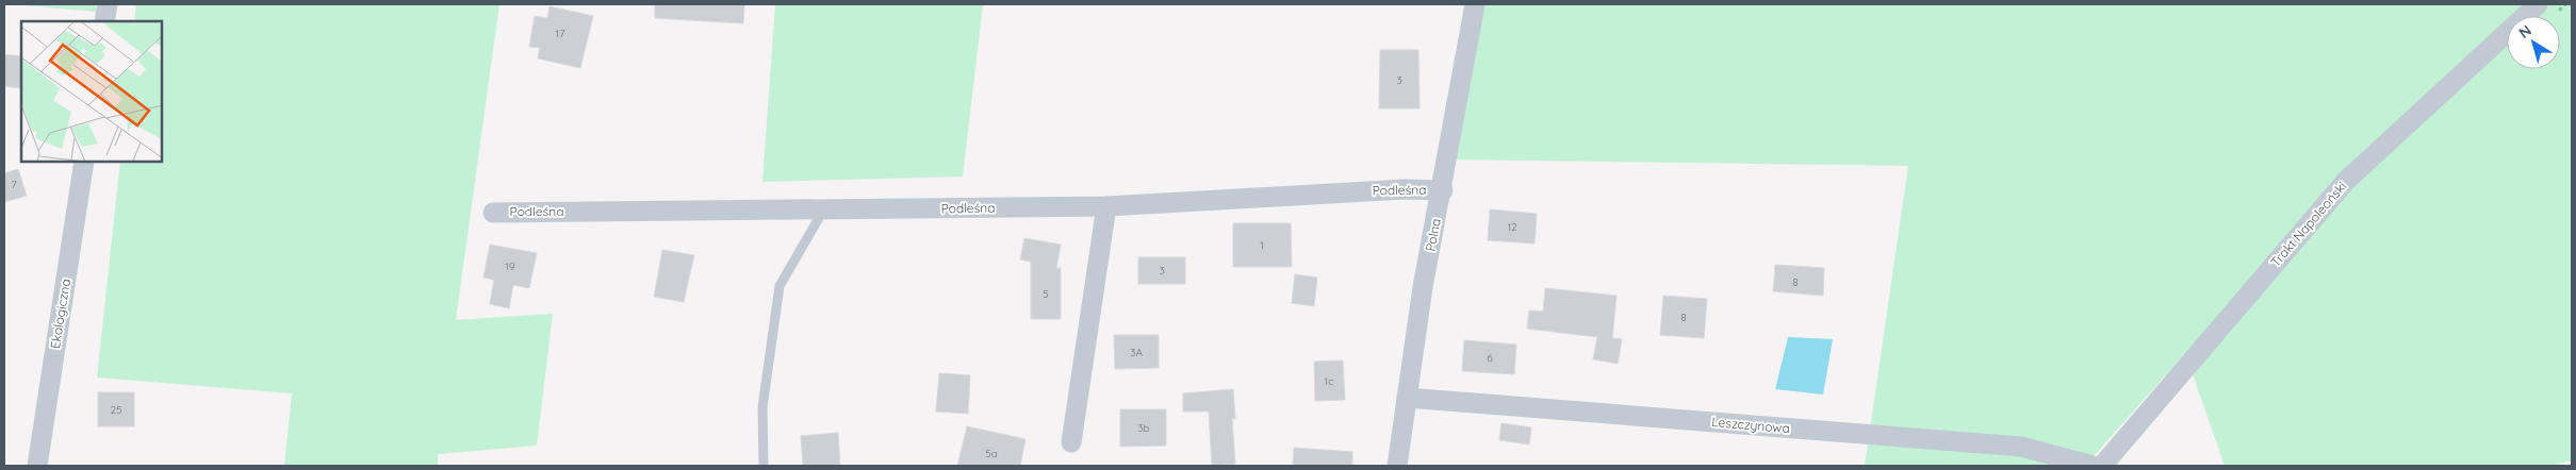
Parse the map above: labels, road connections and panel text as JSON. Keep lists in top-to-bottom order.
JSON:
{
  "streets": {
    "street": [
      "Podleśna",
      "Trakt Napoleoński",
      "Polna",
      "Ekologiczna",
      "Leszczynowa"
    ]
  },
  "crossings": [
    ["Podleśna", "Polna"],
    ["Polna", "Leszczynowa"]
  ],
  "house_numbers": [
    "17",
    "3",
    "7",
    "12",
    "1",
    "19",
    "3",
    "8",
    "5",
    "8",
    "3A",
    "6",
    "1c",
    "25",
    "3b",
    "5a"
  ],
  "north": "top left"
}
